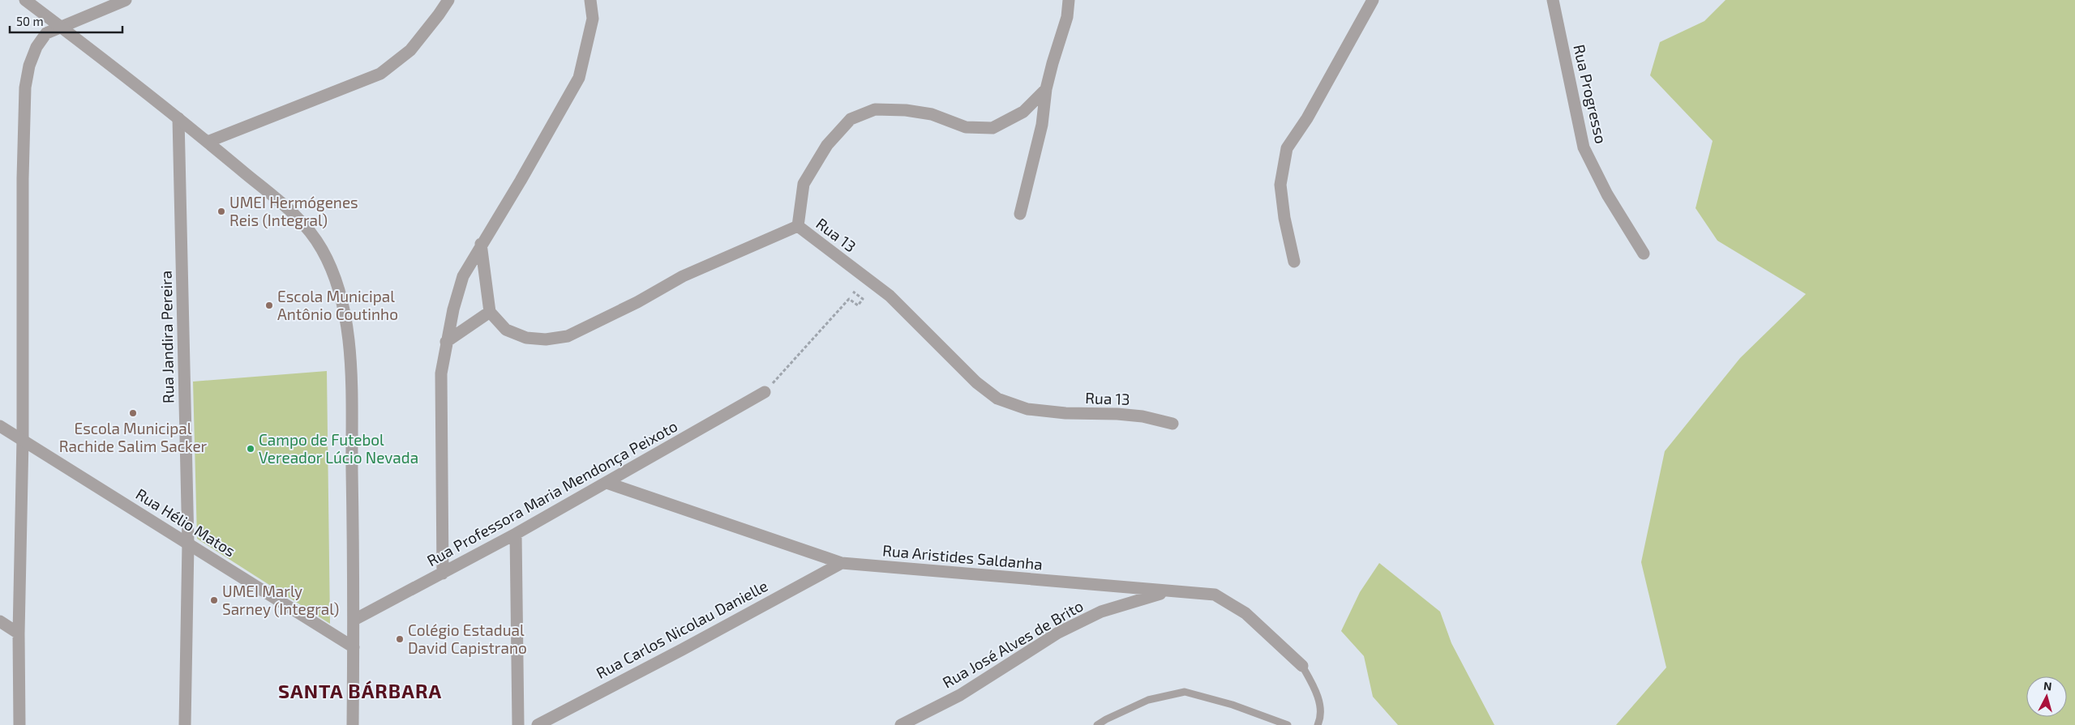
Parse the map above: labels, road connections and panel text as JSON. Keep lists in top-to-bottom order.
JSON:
{
  "streets": {
    "street": [
      "Rua Progresso",
      "Rua 13",
      "Rua Jandira Pereira",
      "Rua Professora Maria Mendonça Peixoto",
      "Rua Hélio Matos",
      "Rua Aristides Saldanha",
      "Rua Carlos Nicolau Danielle",
      "Rua José Alves de Brito"
    ]
  },
  "crossings": [
    ["Rua Jandira Pereira", "Rua Hélio Matos"],
    ["Rua Professora Maria Mendonça Peixoto", "Rua Aristides Saldanha"],
    ["Rua Aristides Saldanha", "Rua Carlos Nicolau Danielle"],
    ["Rua Aristides Saldanha", "Rua José Alves de Brito"]
  ],
  "districts": ["SANTA BÁRBARA"],
  "places": [
    "UMEI Hermógenes Reis (Integral)",
    "Escola Municipal Antônio Coutinho",
    "Escola Municipal Rachide Salim Sacker",
    "Campo de Futebol Vereador Lúcio Nevada",
    "UMEI Marly Sarney (Integral)",
    "Colégio Estadual David Capistrano"
  ],
  "scale_bar": "50 m",
  "north": "top"
}
